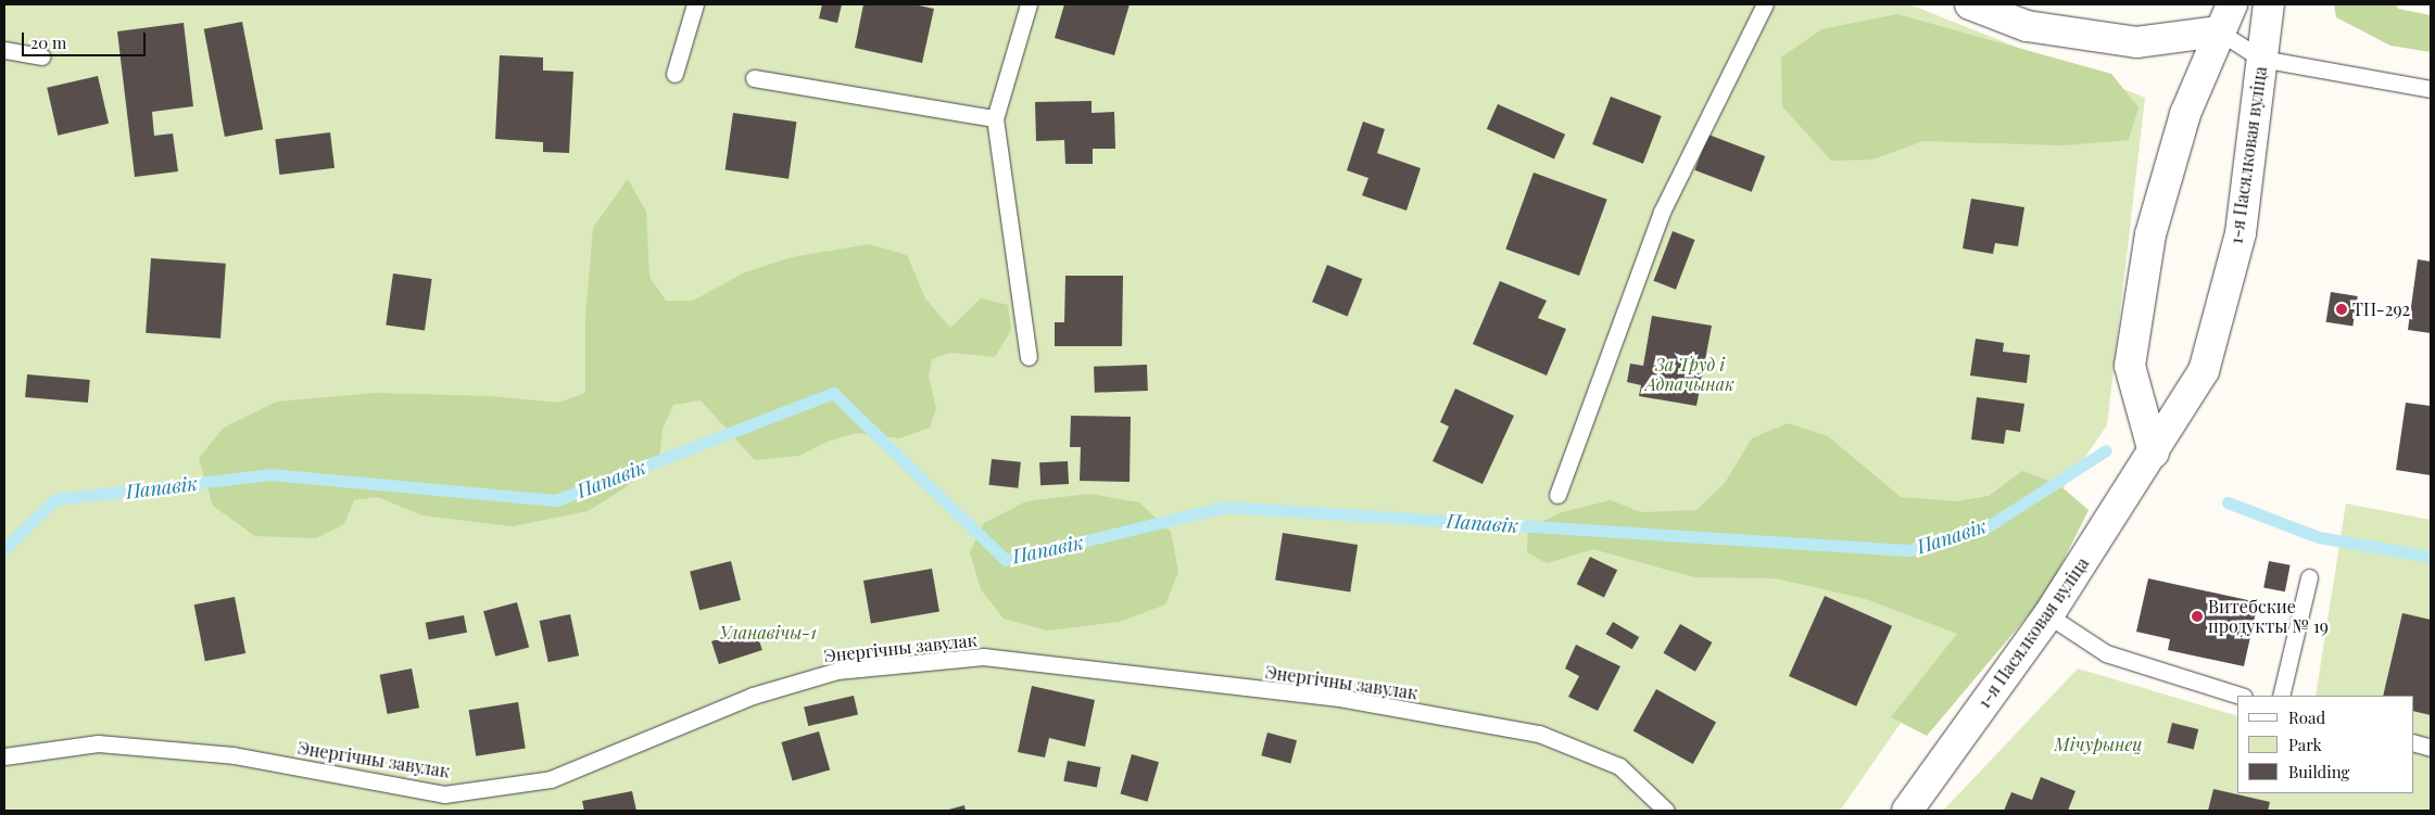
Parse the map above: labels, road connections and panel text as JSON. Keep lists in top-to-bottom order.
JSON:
{
  "streets": {
    "street": ["1-я Пасялковая вуліца"],
    "lane": ["Энергічны завулак"]
  },
  "water": ["Папавік"],
  "parks": ["За Труд і Адпачынак", "Уланавічы-1", "Мічурынец"],
  "places": ["ТП-292", "Витебские продукты № 19"],
  "legend": ["Road", "Park", "Building"],
  "scale_bar": "20 m"
}
